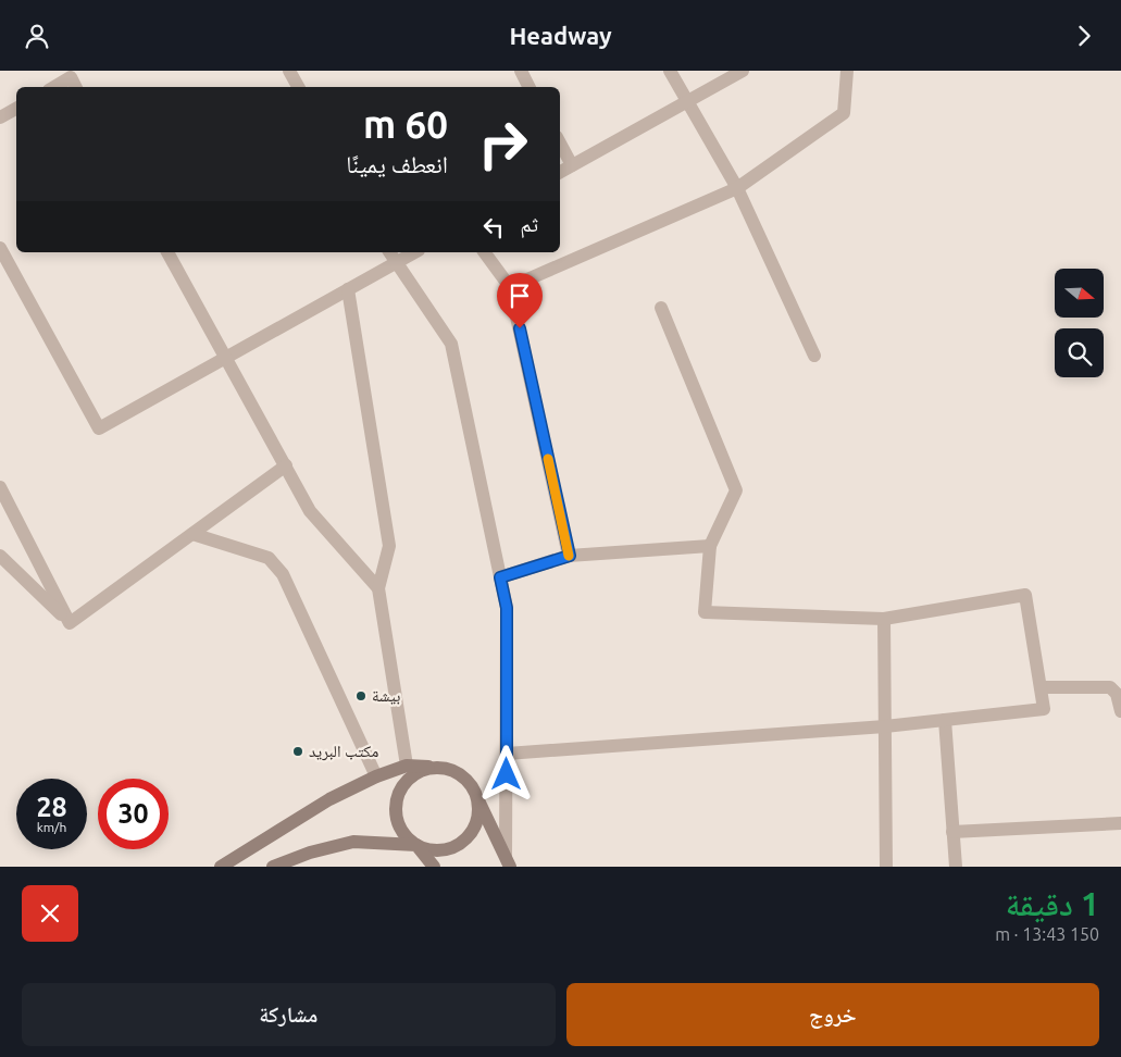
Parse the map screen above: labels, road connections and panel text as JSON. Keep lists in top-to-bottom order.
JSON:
{
  "places": ["بيشة", "مكتب البريد"],
  "north": "right",
  "page": {
    "header": "Headway",
    "turn": ["60 m", "انعطف يمينًا"],
    "then": "ثم",
    "speed": "28 km/h",
    "limit": "30",
    "heading": ["1 دقيقة", "150 m · 13:43"],
    "buttons": ["خروج", "مشاركة"]
  }
}
